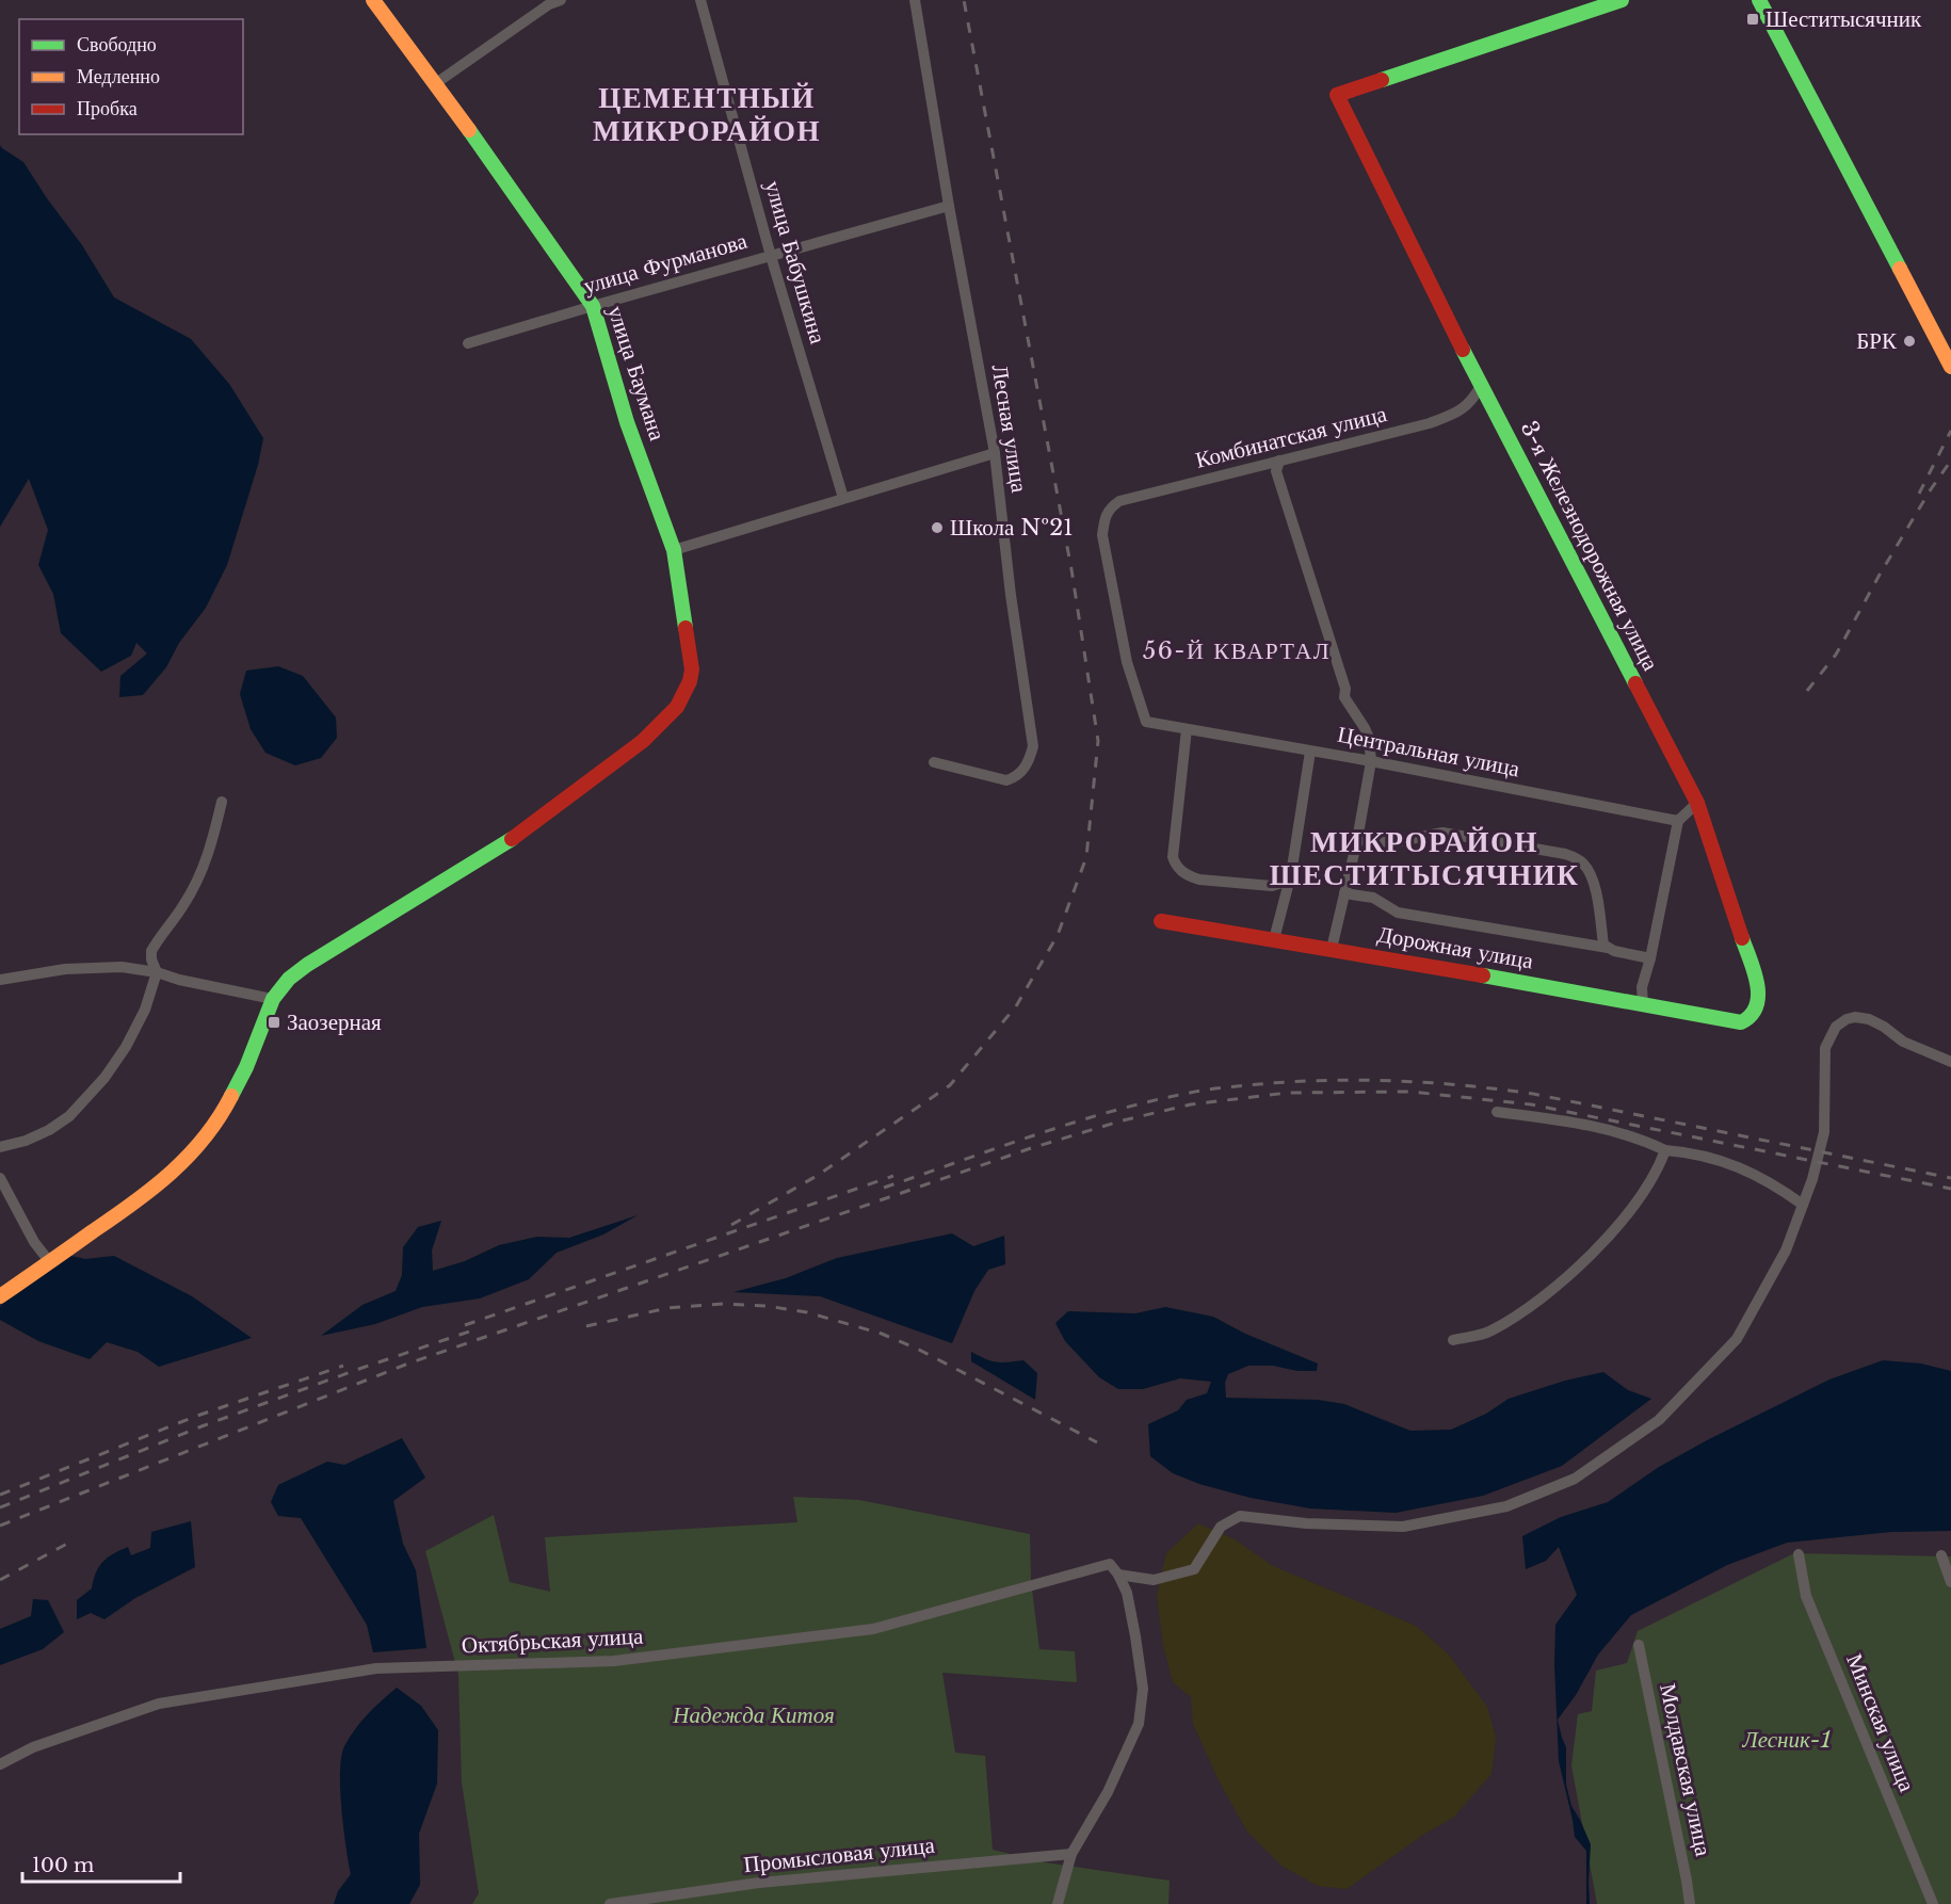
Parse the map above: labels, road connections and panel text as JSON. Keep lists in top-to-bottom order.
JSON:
{
  "streets": {
    "street": [
      "улица Бабушкина",
      "улица Фурманова",
      "улица Баумана",
      "Лесная улица",
      "Комбинатская улица",
      "3-я Железнодорожная улица",
      "Центральная улица",
      "Дорожная улица",
      "Октябрьская улица",
      "Минская улица",
      "Молдавская улица",
      "Промысловая улица"
    ]
  },
  "crossings": [
    ["улица Бабушкина", "улица Фурманова"],
    ["улица Фурманова", "улица Баумана"],
    ["улица Фурманова", "Лесная улица"],
    ["Комбинатская улица", "3-я Железнодорожная улица"],
    ["Комбинатская улица", "Центральная улица"],
    ["3-я Железнодорожная улица", "Дорожная улица"]
  ],
  "districts": ["ЦЕМЕНТНЫЙ МИКРОРАЙОН", "56-Й КВАРТАЛ", "МИКРОРАЙОН ШЕСТИТЫСЯЧНИК"],
  "parks": ["Надежда Китоя", "Лесник-1"],
  "places": {
    "transit": ["Шеститысячник", "Заозерная"],
    "other": ["БРК", "Школа №21"]
  },
  "legend": ["Свободно", "Медленно", "Пробка"],
  "scale_bar": "100 m"
}
